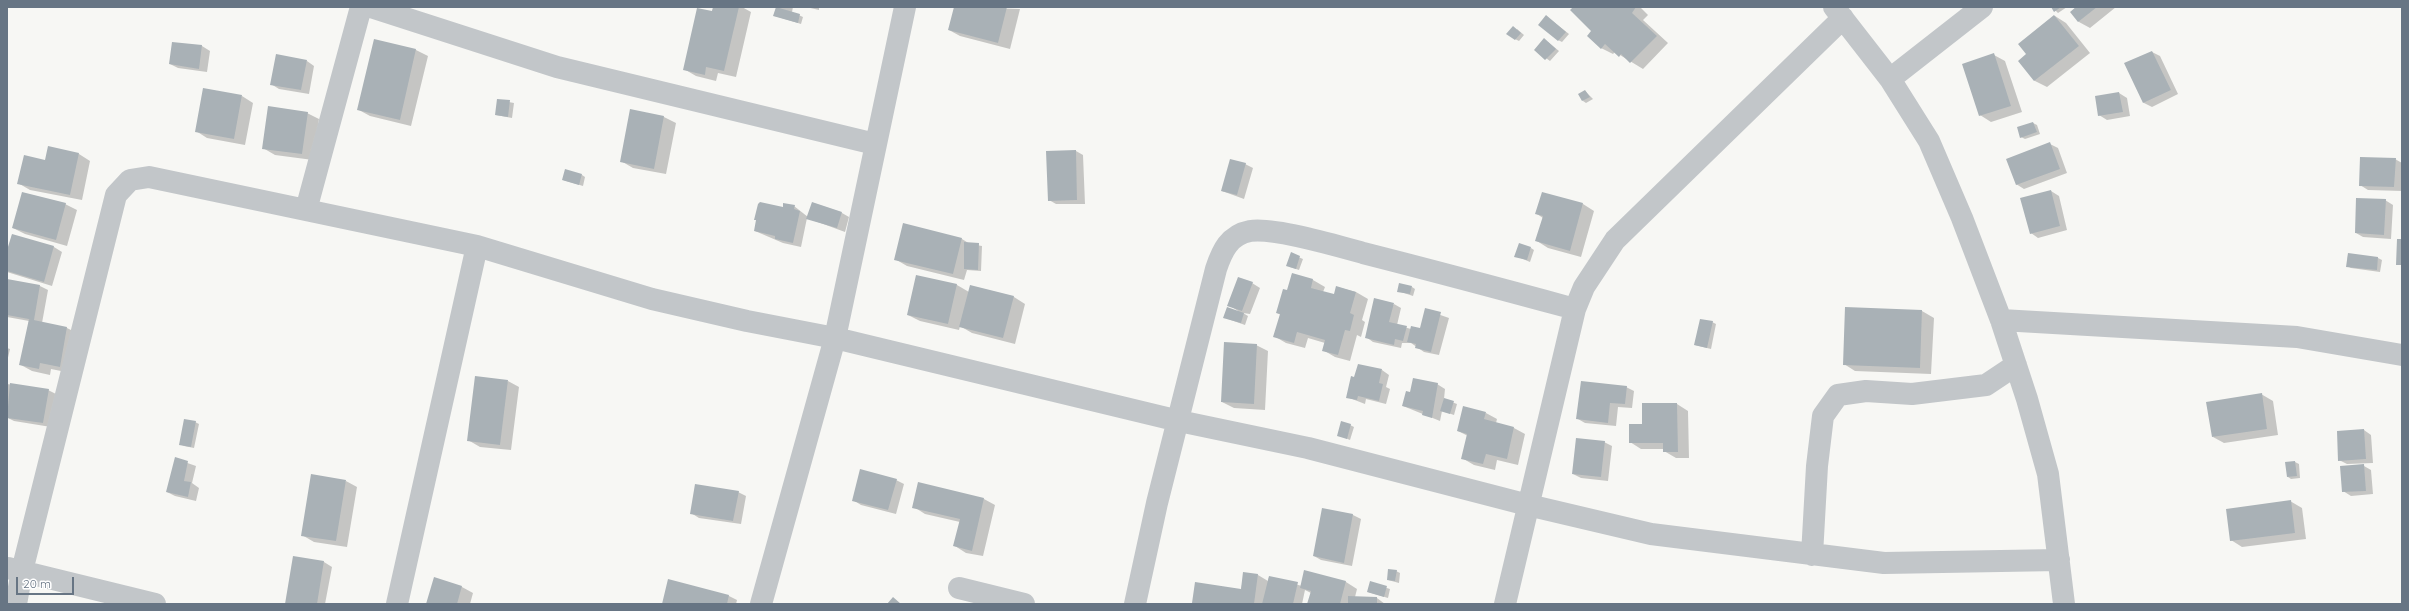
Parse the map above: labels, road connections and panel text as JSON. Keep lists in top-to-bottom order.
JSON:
{
  "scale_bar": "20 m"
}
